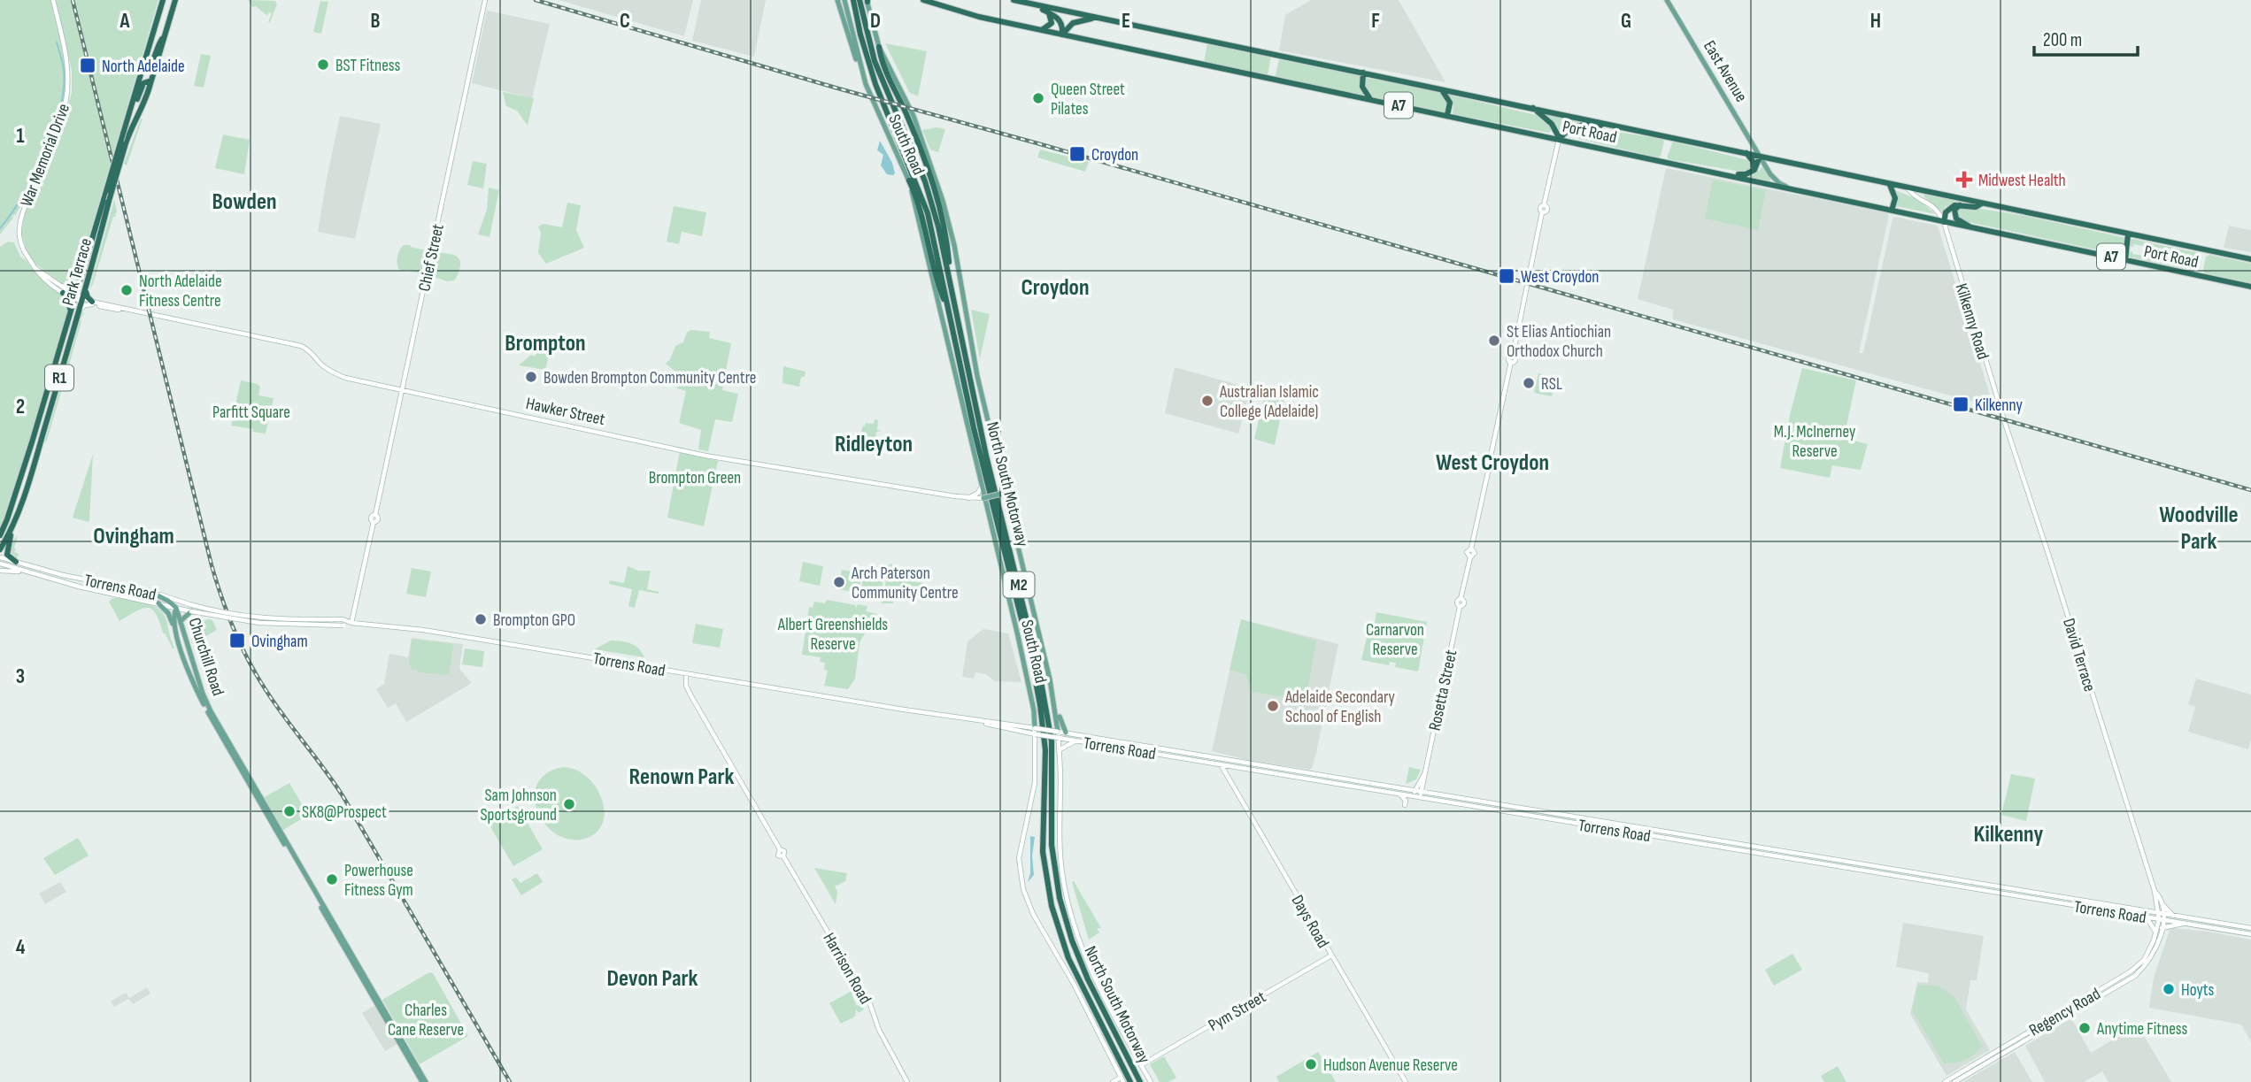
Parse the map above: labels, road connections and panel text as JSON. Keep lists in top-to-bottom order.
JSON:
{
  "streets": {
    "highway": [
      "A7",
      "Port Road",
      "Park Terrace",
      "R1",
      "North South Motorway",
      "M2"
    ],
    "main road": [
      "East Avenue",
      "South Road",
      "War Memorial Drive",
      "Chief Street",
      "Kilkenny Road",
      "Hawker Street",
      "Torrens Road",
      "David Terrace",
      "Churchill Road",
      "Rosetta Street",
      "Days Road",
      "Harrison Road",
      "Pym Street",
      "Regency Road"
    ]
  },
  "crossings": [
    ["East Avenue", "Port Road"],
    ["Port Road", "Kilkenny Road"],
    ["Port Road", "Rosetta Street"],
    ["South Road", "Hawker Street"],
    ["South Road", "Torrens Road"],
    ["South Road", "Pym Street"],
    ["War Memorial Drive", "Park Terrace"],
    ["War Memorial Drive", "Hawker Street"],
    ["Chief Street", "Hawker Street"],
    ["Chief Street", "Torrens Road"],
    ["Park Terrace", "Hawker Street"],
    ["Kilkenny Road", "David Terrace"],
    ["Torrens Road", "David Terrace"],
    ["Torrens Road", "Churchill Road"],
    ["Torrens Road", "Rosetta Street"],
    ["Torrens Road", "Days Road"],
    ["Torrens Road", "Harrison Road"],
    ["Torrens Road", "Regency Road"],
    ["David Terrace", "Regency Road"],
    ["Days Road", "Pym Street"]
  ],
  "districts": [
    "Bowden",
    "Croydon",
    "Brompton",
    "Ridleyton",
    "West Croydon",
    "Woodville Park",
    "Ovingham",
    "Renown Park",
    "Kilkenny",
    "Devon Park"
  ],
  "parks": [
    "Parfitt Square",
    "M.J. McInerney Reserve",
    "Brompton Green",
    "Albert Greenshields Reserve",
    "Carnarvon Reserve",
    "Charles Cane Reserve"
  ],
  "places": {
    "other": [
      "BST Fitness",
      "Queen Street Pilates",
      "North Adelaide Fitness Centre",
      "St Elias Antiochian Orthodox Church",
      "Bowden Brompton Community Centre",
      "RSL",
      "Australian Islamic College (Adelaide)",
      "Arch Paterson Community Centre",
      "Brompton GPO",
      "Adelaide Secondary School of English",
      "Sam Johnson Sportsground",
      "SK8@Prospect",
      "Powerhouse Fitness Gym",
      "Hoyts",
      "Anytime Fitness",
      "Hudson Avenue Reserve"
    ],
    "transit": [
      "North Adelaide",
      "Croydon",
      "West Croydon",
      "Kilkenny",
      "Ovingham"
    ],
    "health": ["Midwest Health"]
  },
  "scale_bar": "200 m",
  "grid": {
    "columns": [
      "A",
      "B",
      "C",
      "D",
      "E",
      "F",
      "G",
      "H"
    ],
    "rows": [
      "1",
      "2",
      "3",
      "4"
    ]
  }
}
